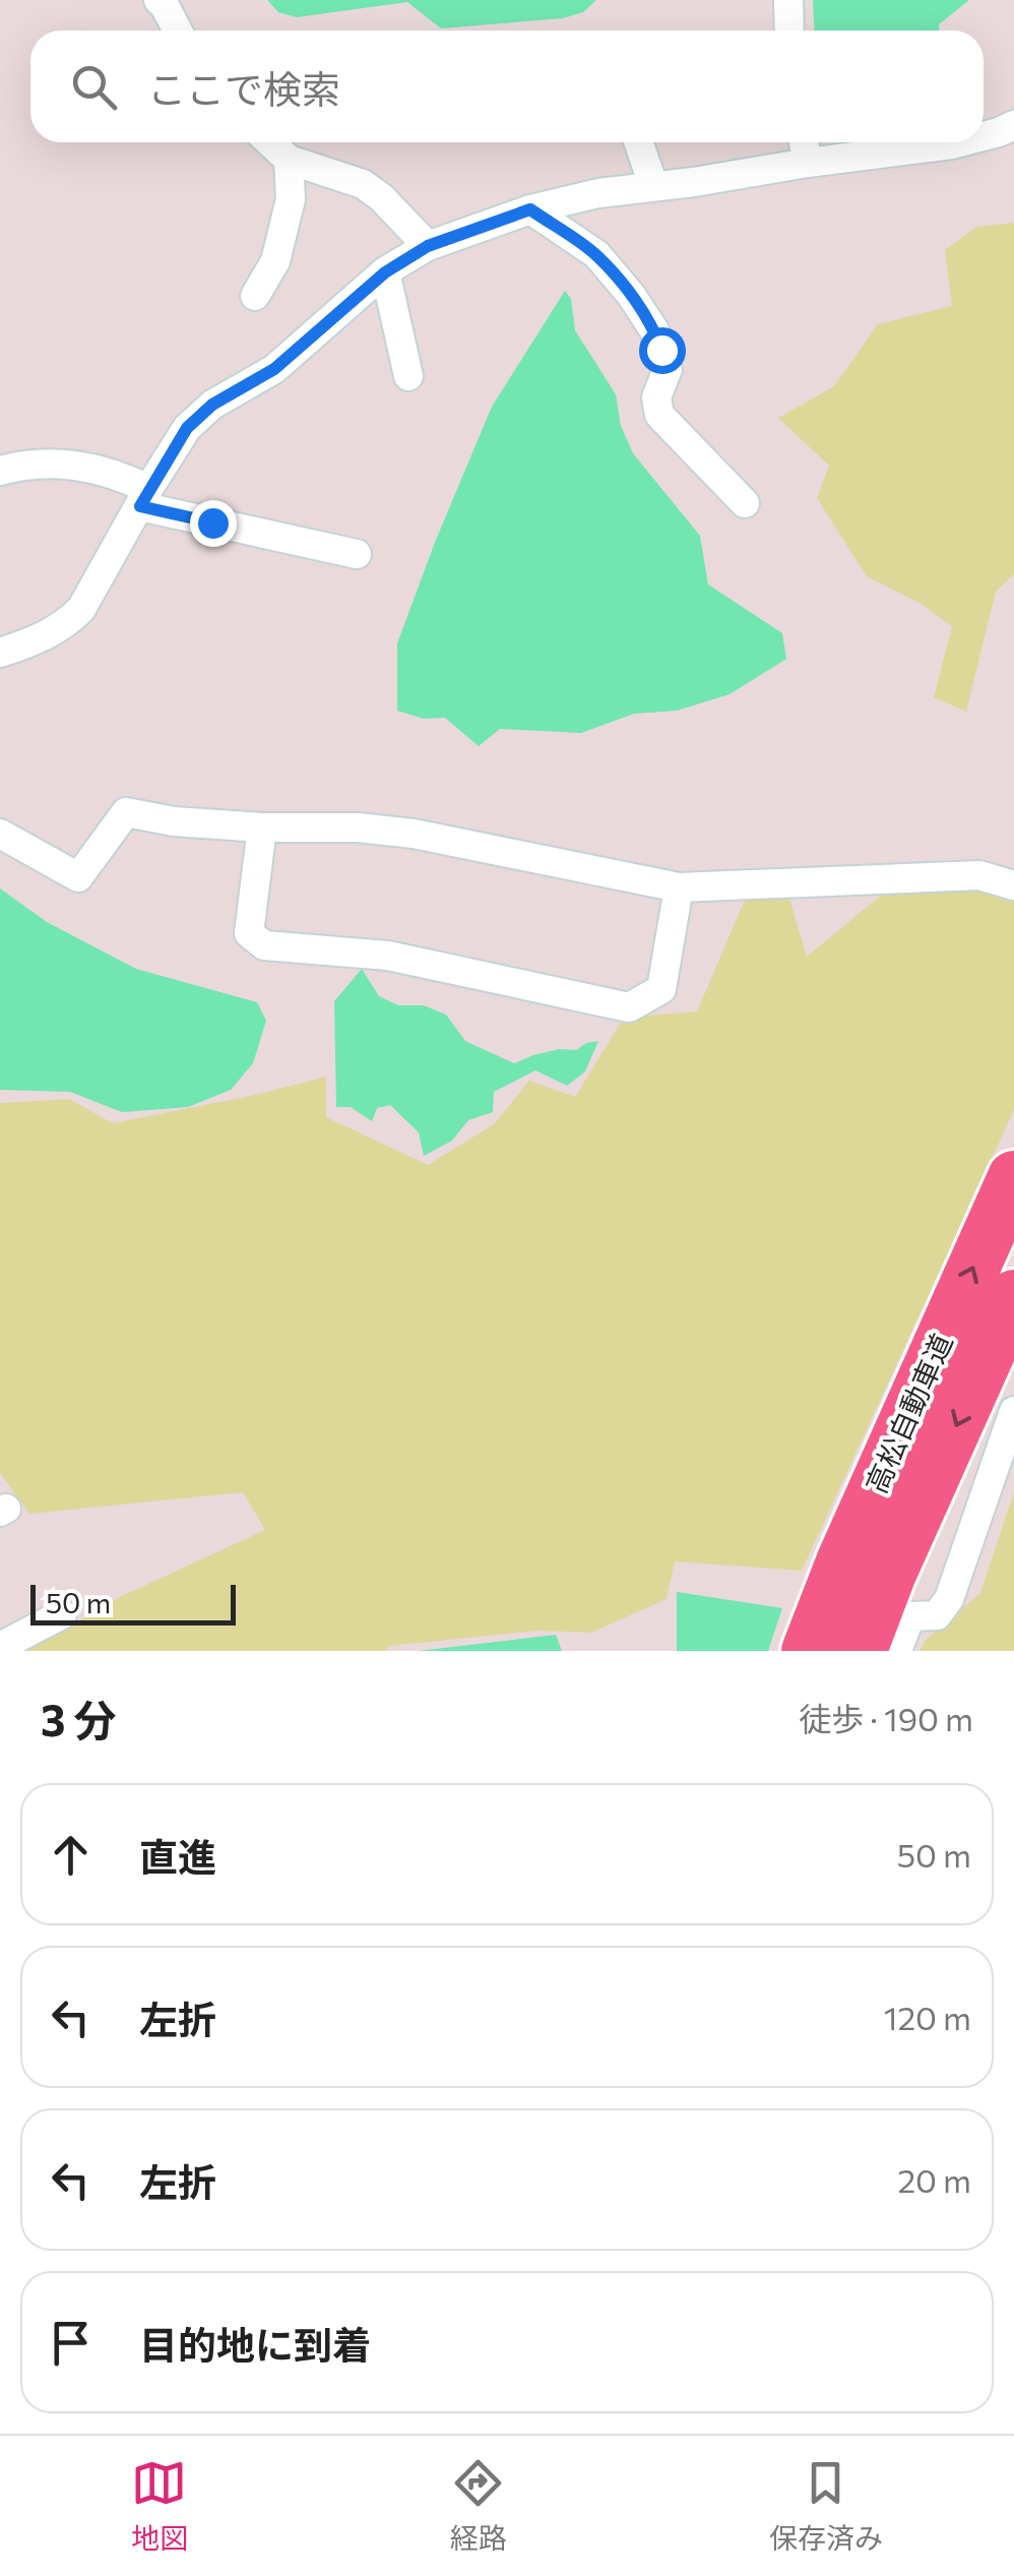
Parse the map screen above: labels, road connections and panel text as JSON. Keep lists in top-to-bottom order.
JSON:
{
  "streets": {
    "highway": ["高松自動車道"]
  },
  "scale_bar": "50 m",
  "page": {
    "search": "ここで検索",
    "scale": "50 m",
    "heading": ["3 分", "徒歩 · 190 m"],
    "list": [
      ["直進", "50 m"],
      ["左折", "120 m"],
      ["左折", "20 m"],
      "目的地に到着"
    ],
    "nav": ["地図", "経路", "保存済み"]
  }
}
